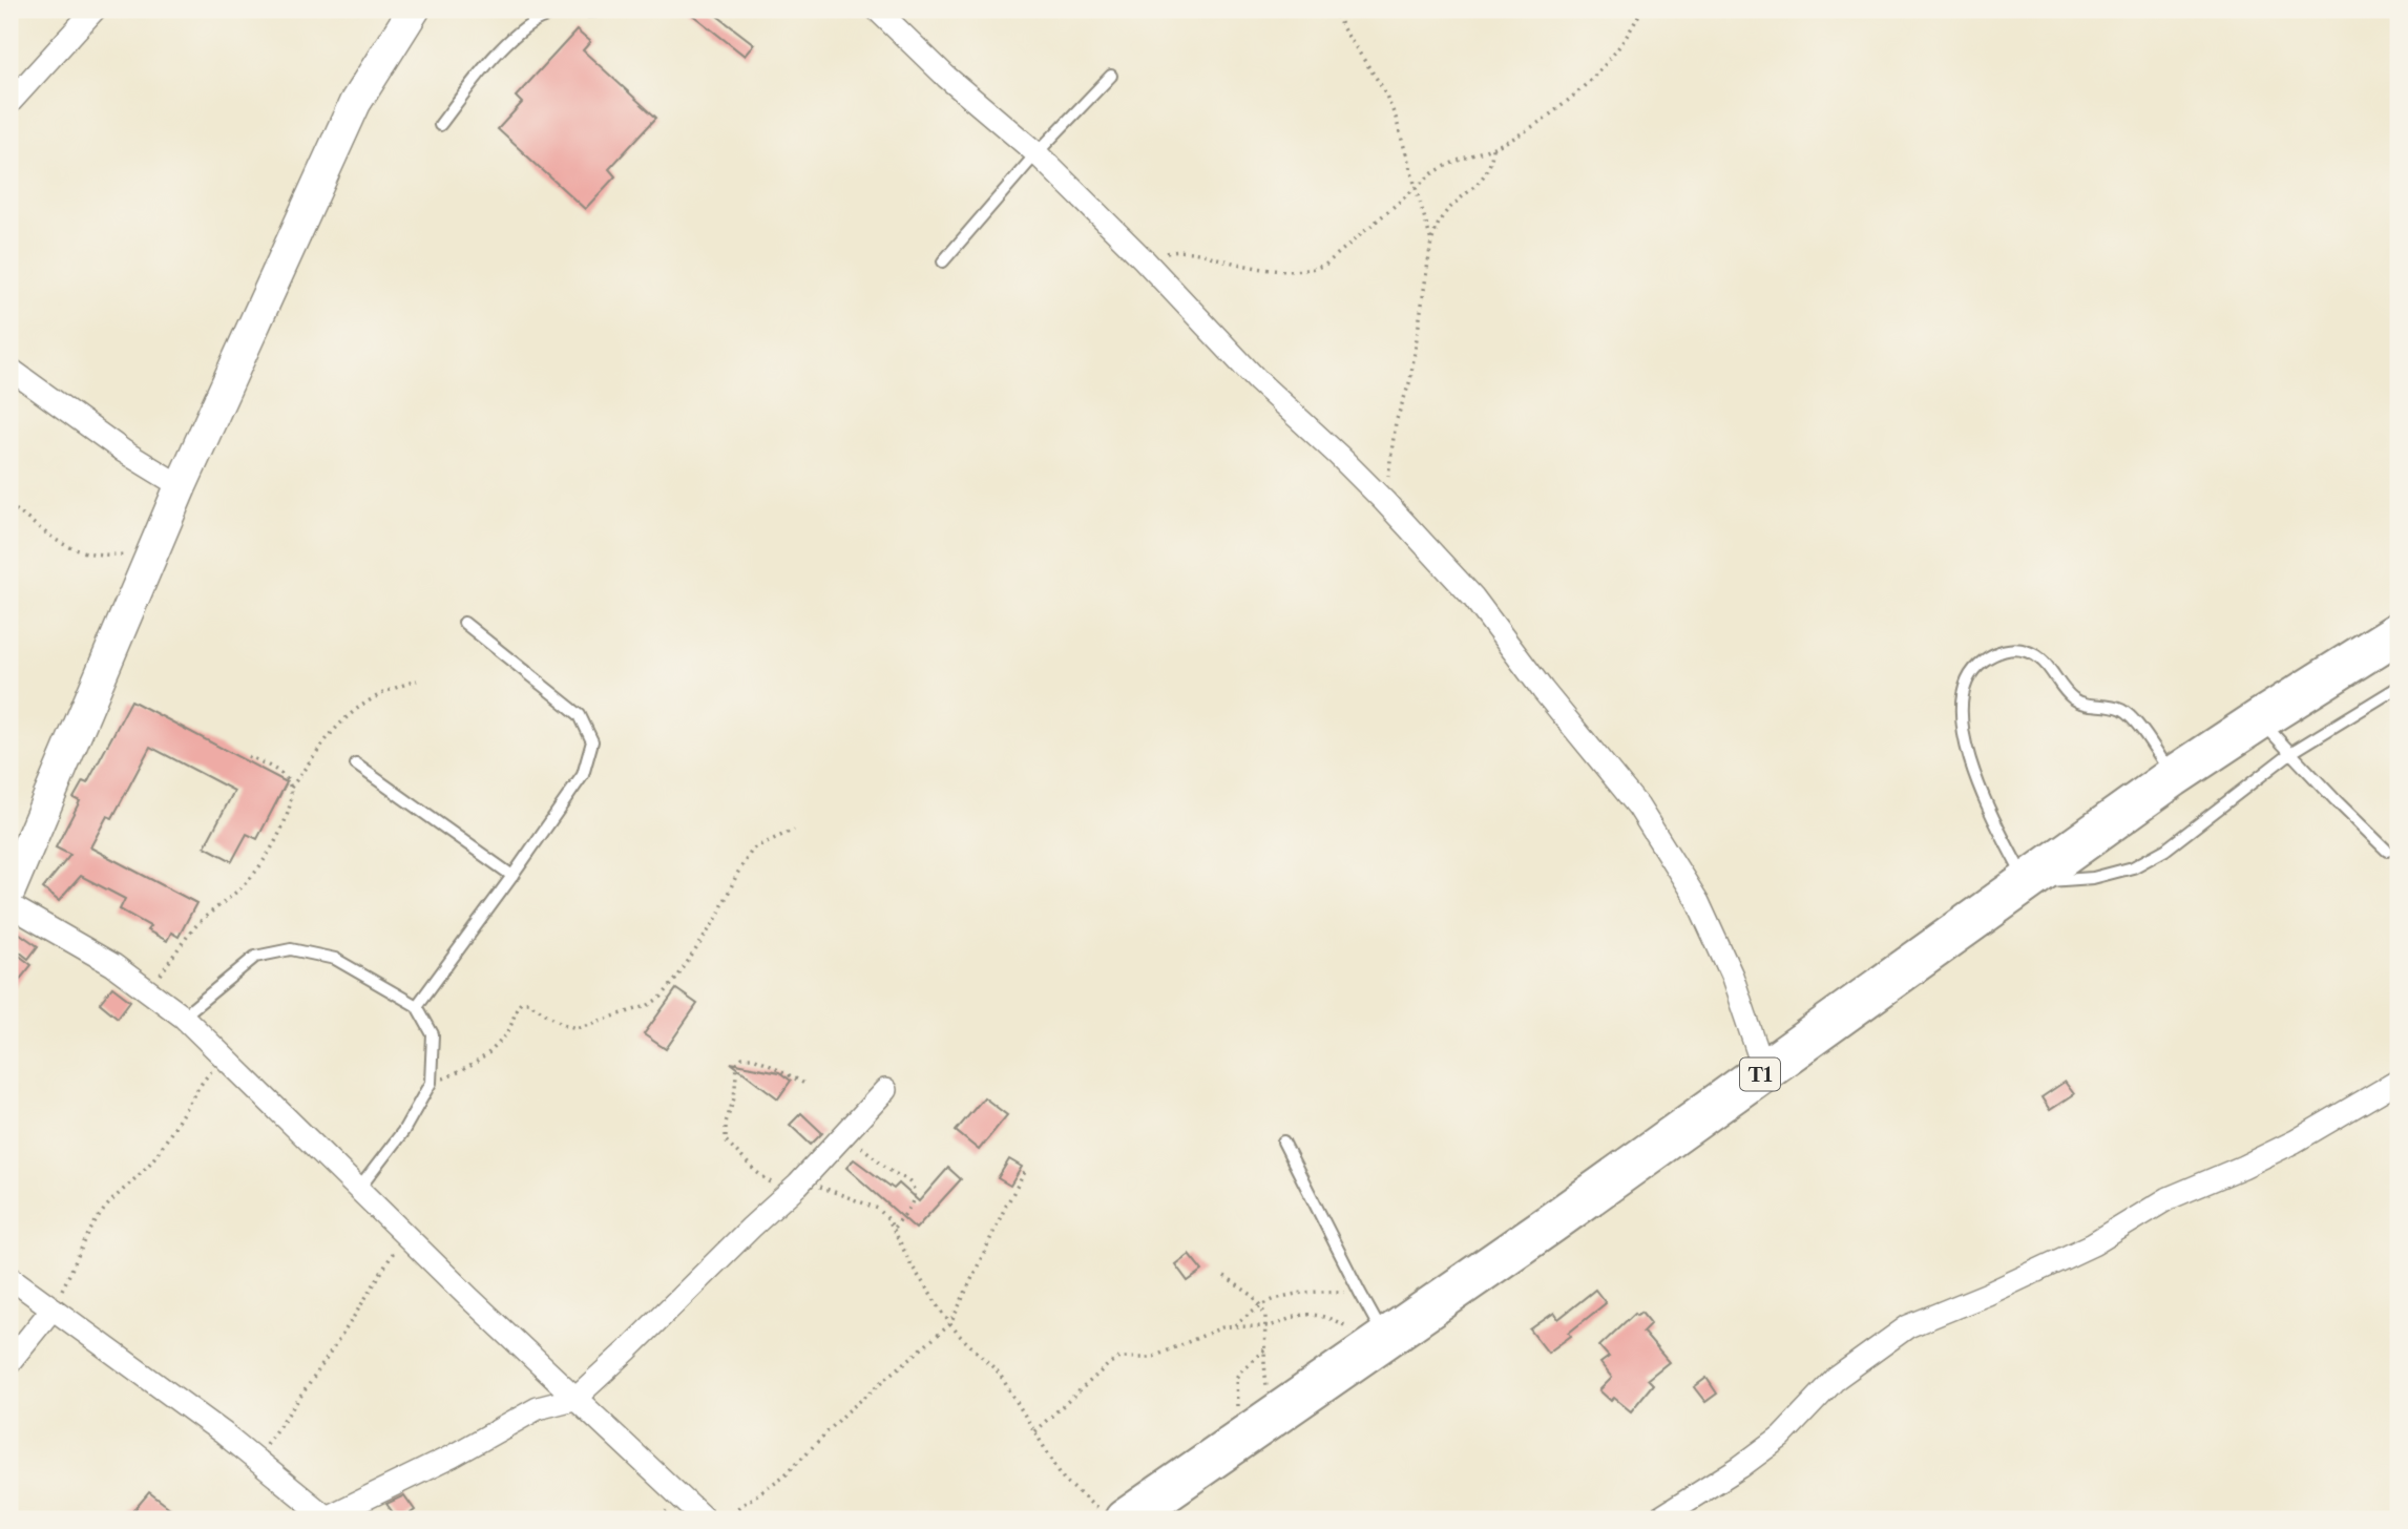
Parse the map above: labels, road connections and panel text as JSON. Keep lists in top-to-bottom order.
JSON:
{
  "streets": {
    "highway": ["T1"]
  }
}
